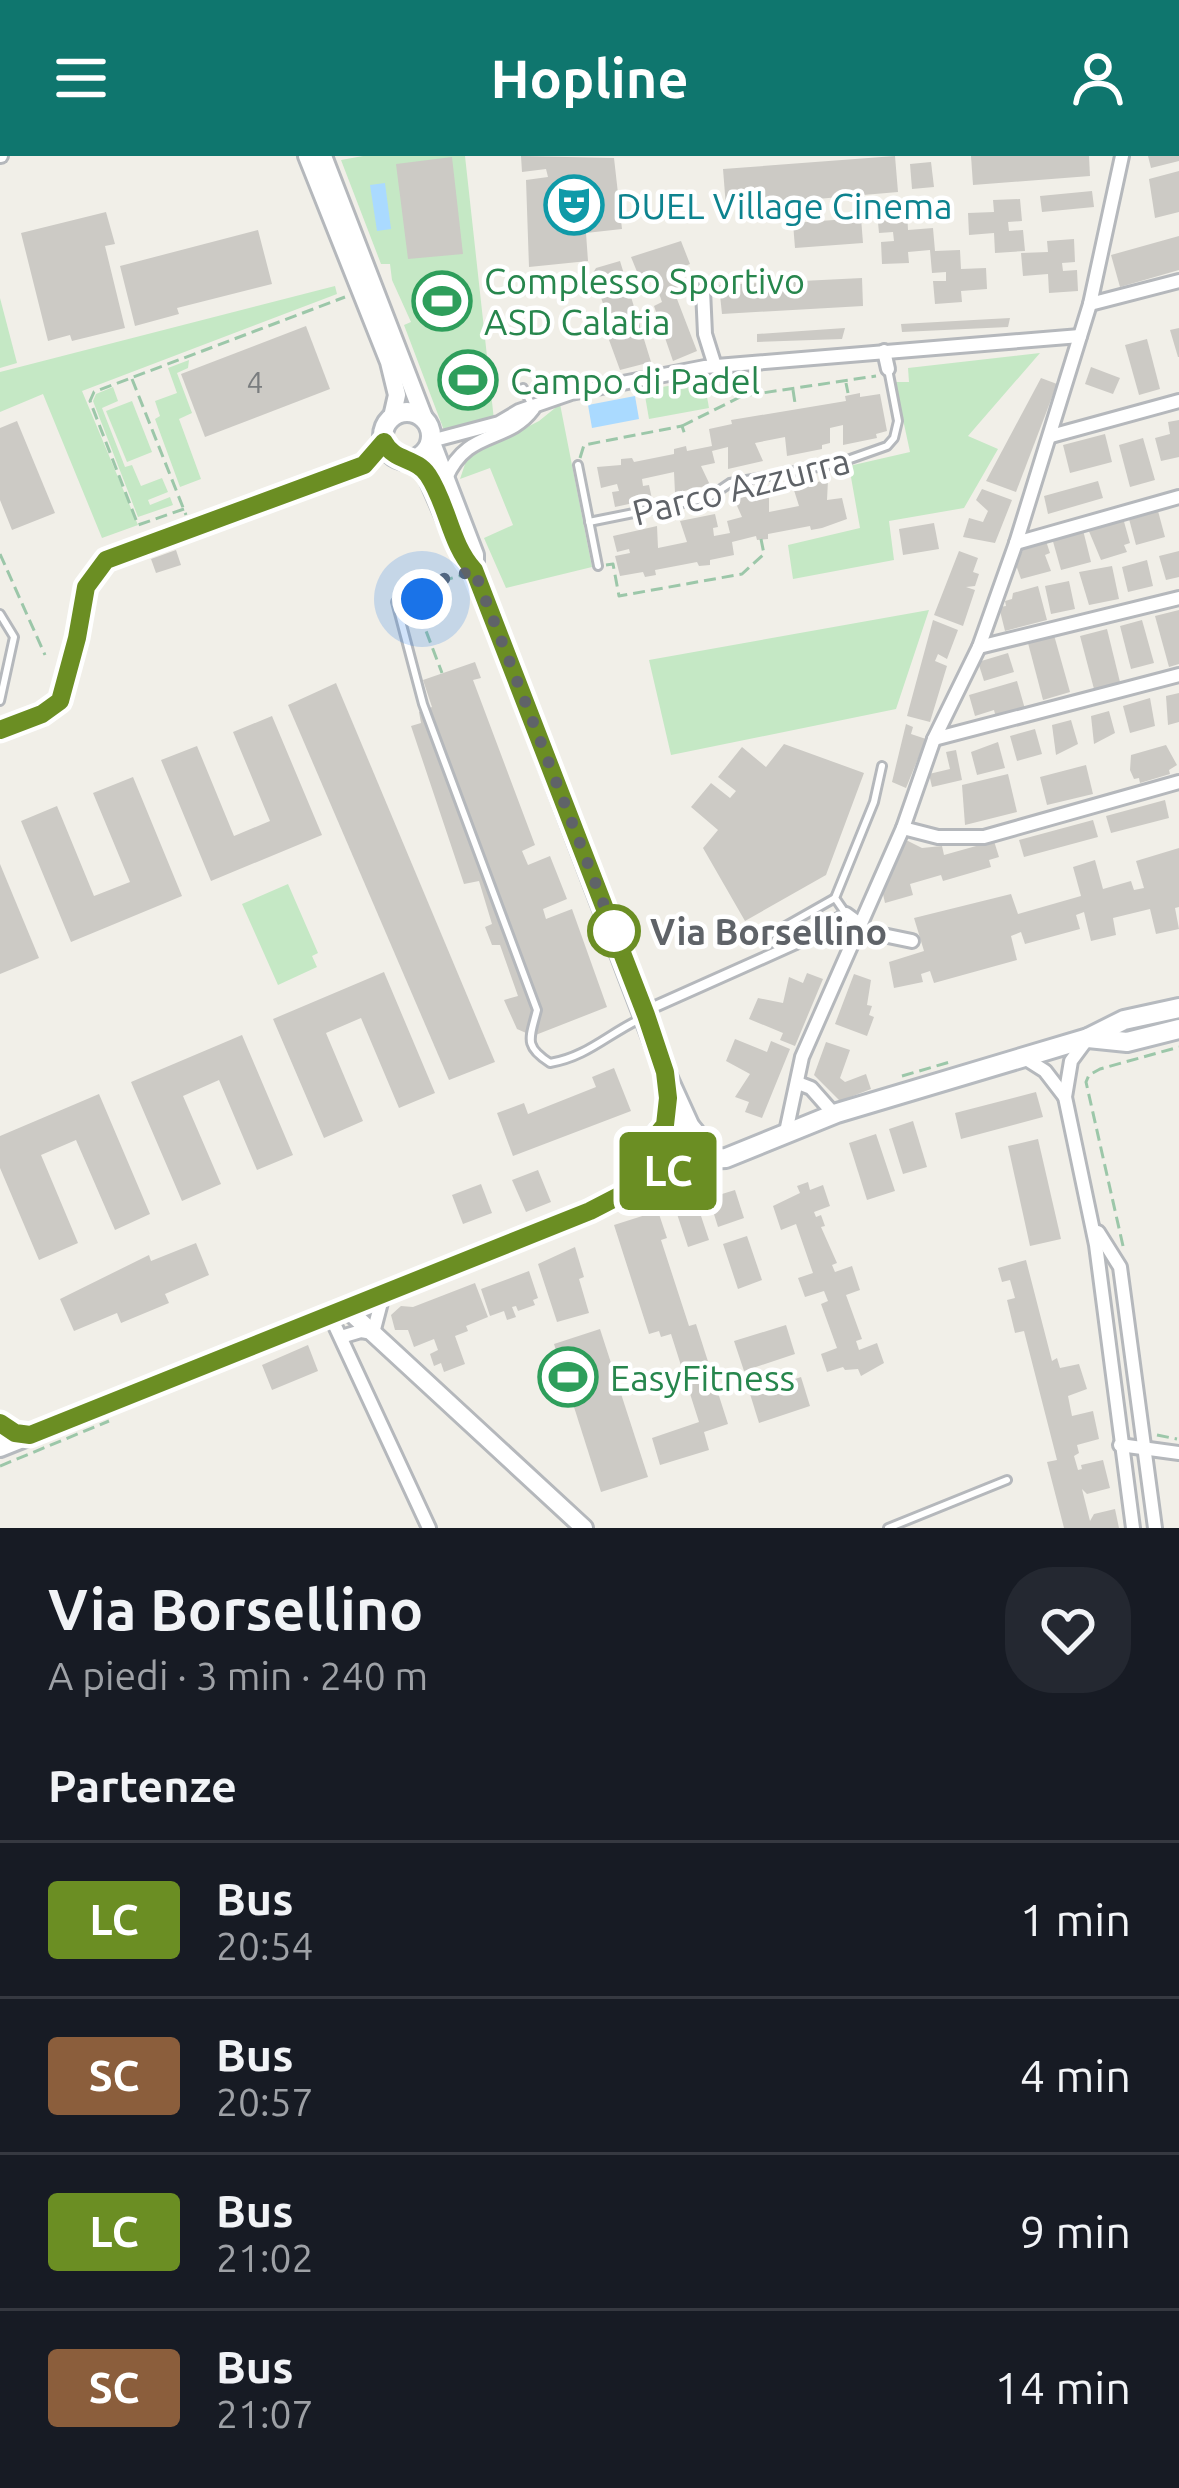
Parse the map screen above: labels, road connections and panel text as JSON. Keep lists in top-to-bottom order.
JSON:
{
  "streets": {
    "lane": ["Parco Azzurra"]
  },
  "places": {
    "theatre": ["DUEL Village Cinema"],
    "sports": ["Complesso Sportivo ASD Calatia", "Campo di Padel", "EasyFitness"],
    "other": ["Via Borsellino"]
  },
  "lines": ["bus line LC"],
  "house_numbers": ["4"],
  "page": {
    "header": "Hopline",
    "on_map": "LC",
    "heading": [
      ["Via Borsellino", "A piedi · 3 min · 240 m"],
      "Partenze"
    ],
    "list": [
      {
        "mark": "LC",
        "name": "Bus",
        "note": "20:54",
        "value": "1 min"
      },
      {
        "mark": "SC",
        "name": "Bus",
        "note": "20:57",
        "value": "4 min"
      },
      {
        "mark": "LC",
        "name": "Bus",
        "note": "21:02",
        "value": "9 min"
      },
      {
        "mark": "SC",
        "name": "Bus",
        "note": "21:07",
        "value": "14 min"
      }
    ]
  }
}
